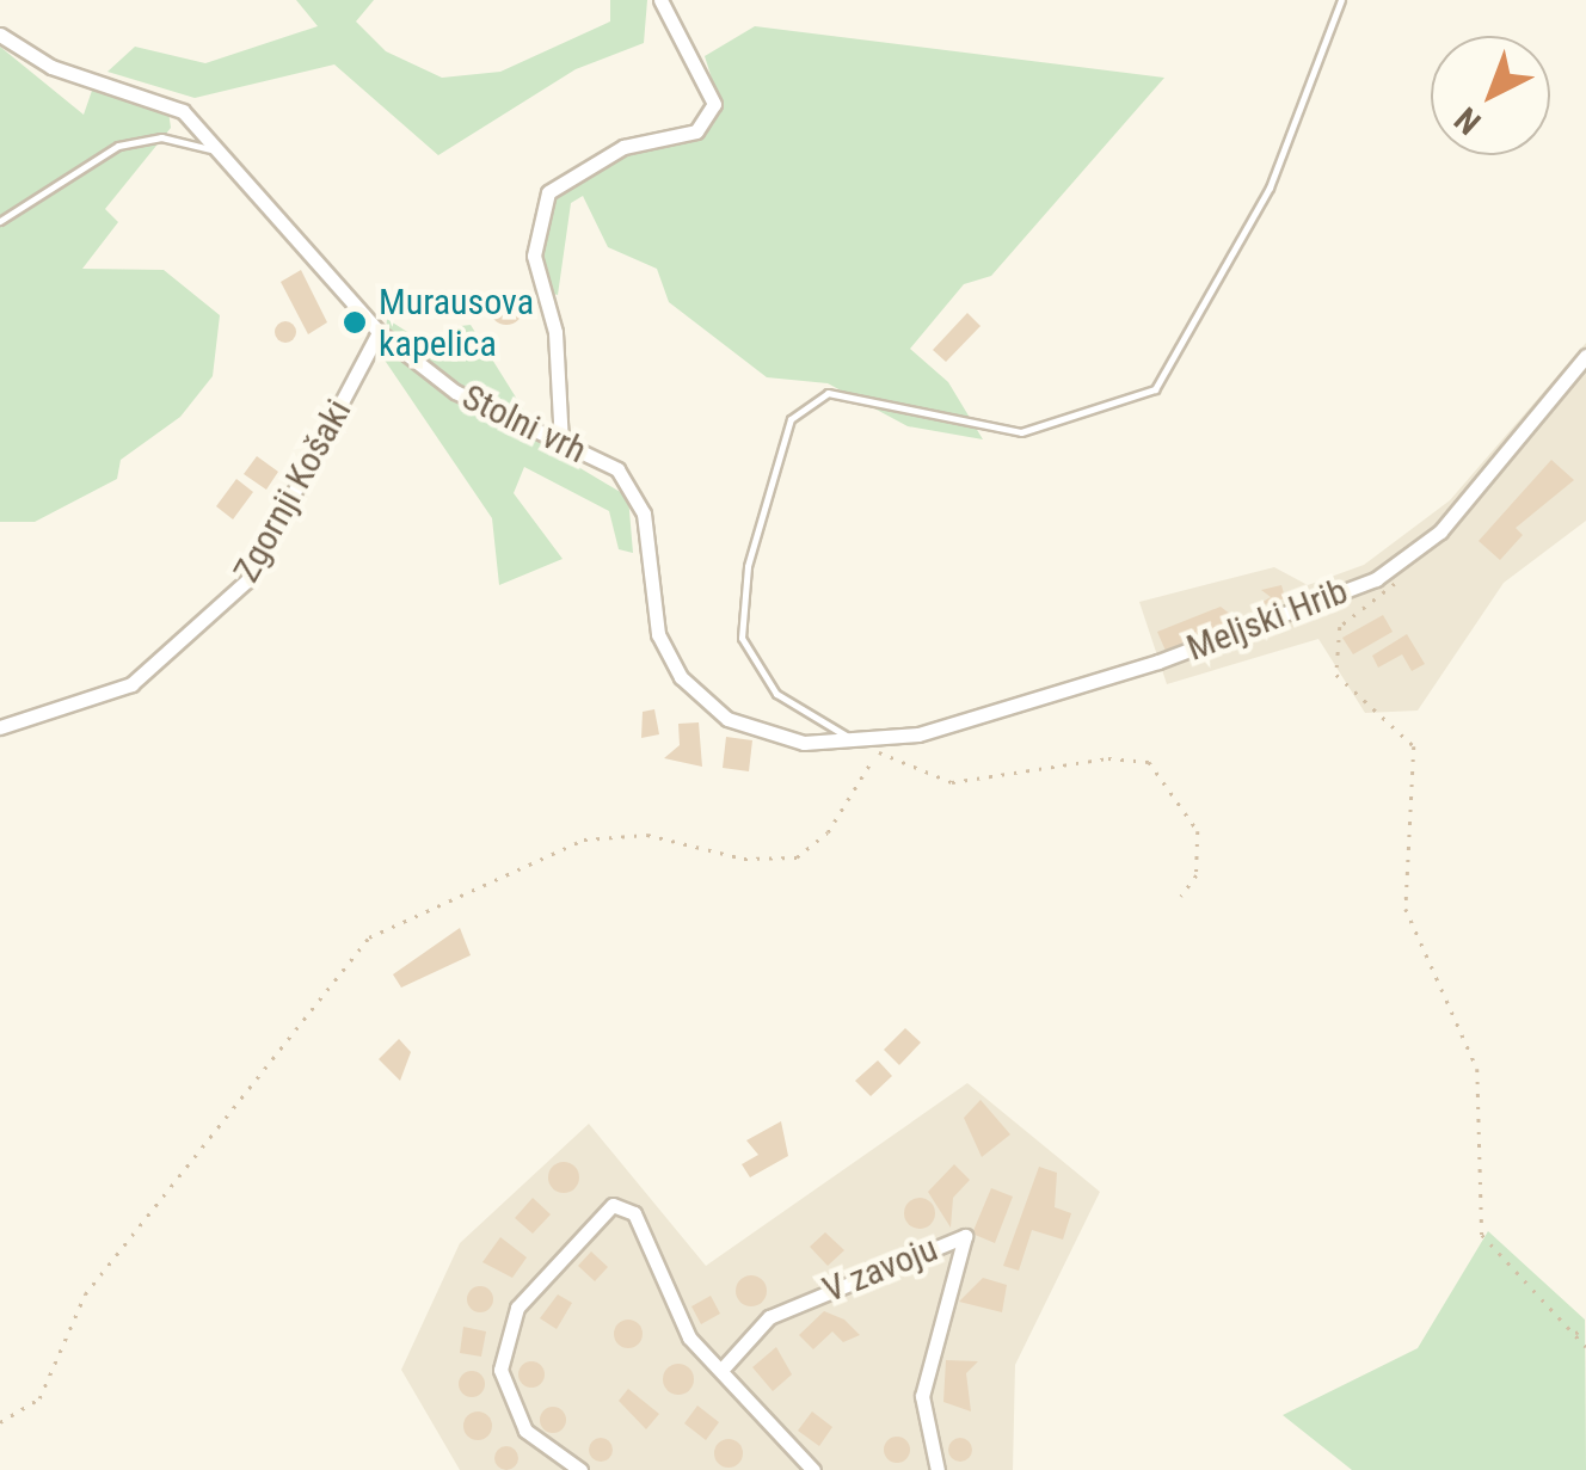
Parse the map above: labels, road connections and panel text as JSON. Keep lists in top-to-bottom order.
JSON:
{
  "streets": {
    "street": [
      "Stolni vrh",
      "Zgornji Košaki",
      "Meljski Hrib",
      "V zavoju"
    ]
  },
  "crossings": [
    ["Stolni vrh", "Zgornji Košaki"],
    ["Stolni vrh", "Meljski Hrib"]
  ],
  "places": ["Murausova kapelica"],
  "north": "bottom left"
}
